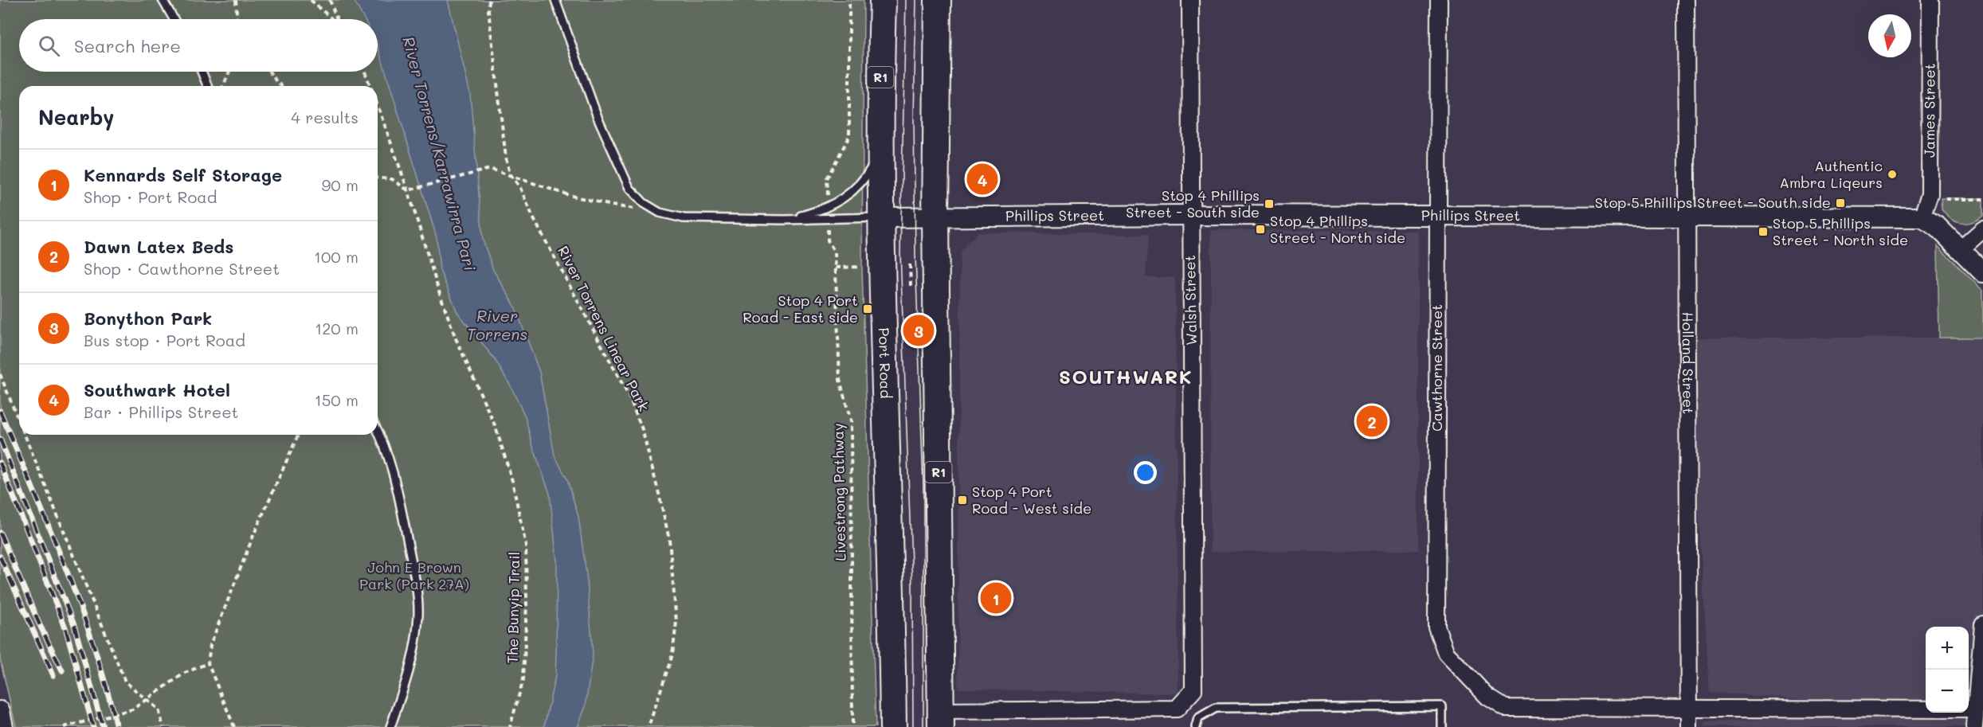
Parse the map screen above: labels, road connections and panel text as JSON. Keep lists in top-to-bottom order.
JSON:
{
  "streets": {
    "highway": ["R1", "Port Road"],
    "street": [
      "James Street",
      "Phillips Street",
      "Walsh Street",
      "Holland Street",
      "Cawthorne Street"
    ],
    "path": ["River Torrens Linear Park", "Livestrong Pathway", "The Bunyip Trail"]
  },
  "crossings": [
    ["R1", "Phillips Street"],
    ["R1", "Walsh Street"],
    ["James Street", "Phillips Street"],
    ["Phillips Street", "Walsh Street"],
    ["Phillips Street", "Port Road"],
    ["Phillips Street", "Holland Street"],
    ["Phillips Street", "Cawthorne Street"],
    ["Holland Street", "Cawthorne Street"]
  ],
  "districts": ["SOUTHWARK"],
  "water": ["River Torrens/Karrawirra Pari", "River Torrens"],
  "parks": ["John E Brown Park (Park 27A)"],
  "places": {
    "other": ["Authentic Ambra Liqeurs"],
    "transit": [
      "Stop 5 Phillips Street - South side",
      "Stop 4 Phillips Street - South side",
      "Stop 4 Phillips Street - North side",
      "Stop 5 Phillips Street - North side",
      "Stop 4 Port Road - East side",
      "Stop 4 Port Road - West side"
    ]
  },
  "north": "bottom",
  "page": {
    "search": "Search here",
    "heading": ["Nearby", "4 results"],
    "list": [
      {
        "mark": "1",
        "name": "Kennards Self Storage",
        "note": "Shop · Port Road",
        "value": "90 m"
      },
      {
        "mark": "2",
        "name": "Dawn Latex Beds",
        "note": "Shop · Cawthorne Street",
        "value": "100 m"
      },
      {
        "mark": "3",
        "name": "Bonython Park",
        "note": "Bus stop · Port Road",
        "value": "120 m"
      },
      {
        "mark": "4",
        "name": "Southwark Hotel",
        "note": "Bar · Phillips Street",
        "value": "150 m"
      }
    ],
    "pins": [
      "4",
      "3",
      "2",
      "1"
    ],
    "map_buttons": ["+", "−"]
  }
}
